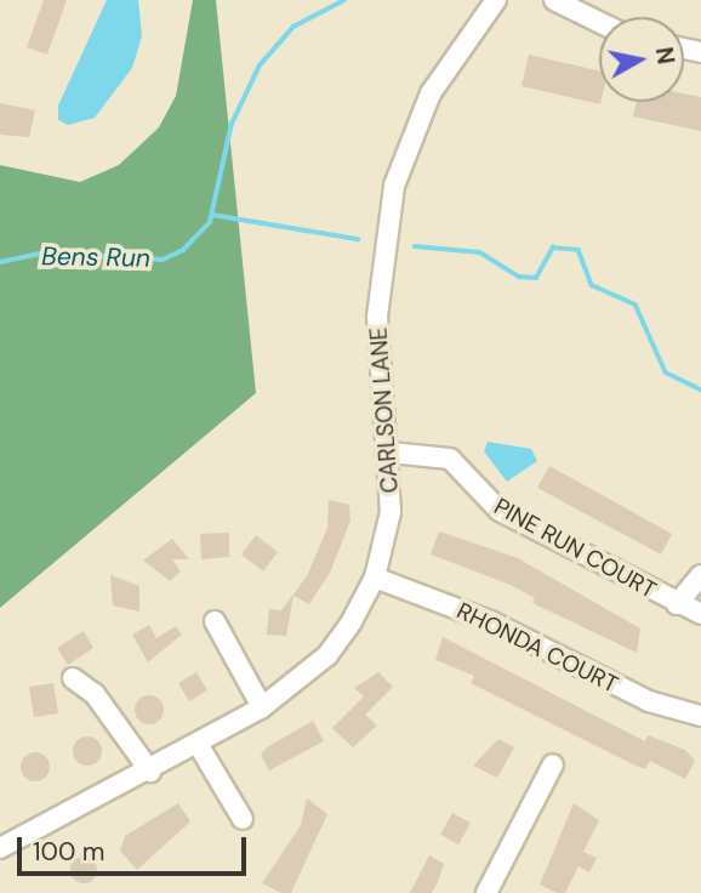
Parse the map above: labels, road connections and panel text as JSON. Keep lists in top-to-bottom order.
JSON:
{
  "streets": {
    "street": ["CARLSON LANE", "PINE RUN COURT", "RHONDA COURT"]
  },
  "crossings": [
    ["CARLSON LANE", "PINE RUN COURT"],
    ["CARLSON LANE", "RHONDA COURT"]
  ],
  "water": ["Bens Run"],
  "scale_bar": "100 m",
  "north": "right"
}
